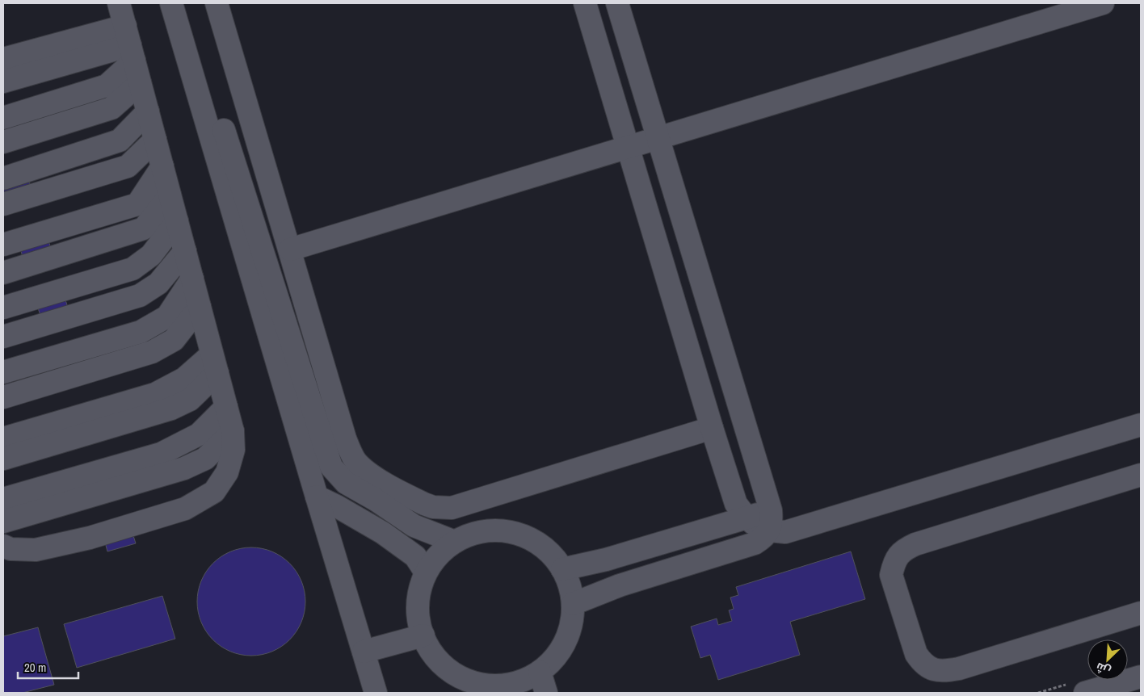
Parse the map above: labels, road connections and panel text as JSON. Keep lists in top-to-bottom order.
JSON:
{
  "scale_bar": "20 m",
  "north": "bottom left"
}
